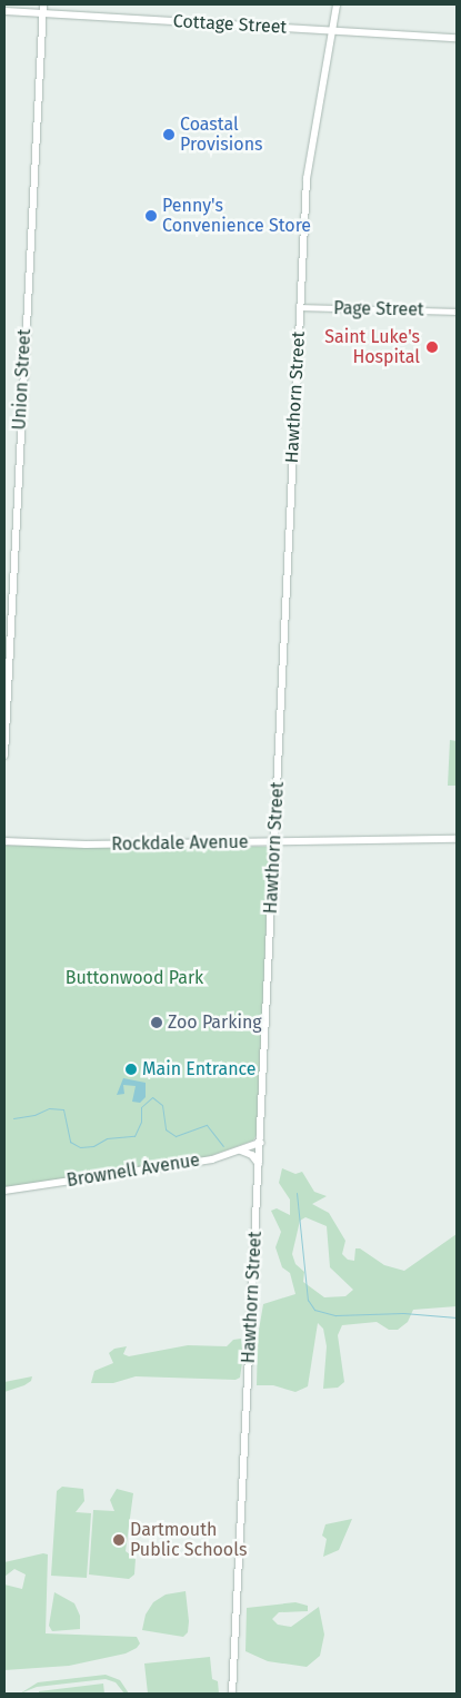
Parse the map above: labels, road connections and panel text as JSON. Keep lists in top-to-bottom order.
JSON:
{
  "streets": {
    "main road": [
      "Cottage Street",
      "Union Street",
      "Hawthorn Street",
      "Rockdale Avenue",
      "Brownell Avenue"
    ],
    "street": ["Page Street"]
  },
  "crossings": [
    ["Cottage Street", "Union Street"],
    ["Cottage Street", "Hawthorn Street"],
    ["Page Street", "Hawthorn Street"],
    ["Hawthorn Street", "Rockdale Avenue"],
    ["Hawthorn Street", "Brownell Avenue"]
  ],
  "parks": ["Buttonwood Park"],
  "places": [
    "Coastal Provisions",
    "Penny's Convenience Store",
    "Saint Luke's Hospital",
    "Zoo Parking",
    "Main Entrance",
    "Dartmouth Public Schools"
  ]
}
